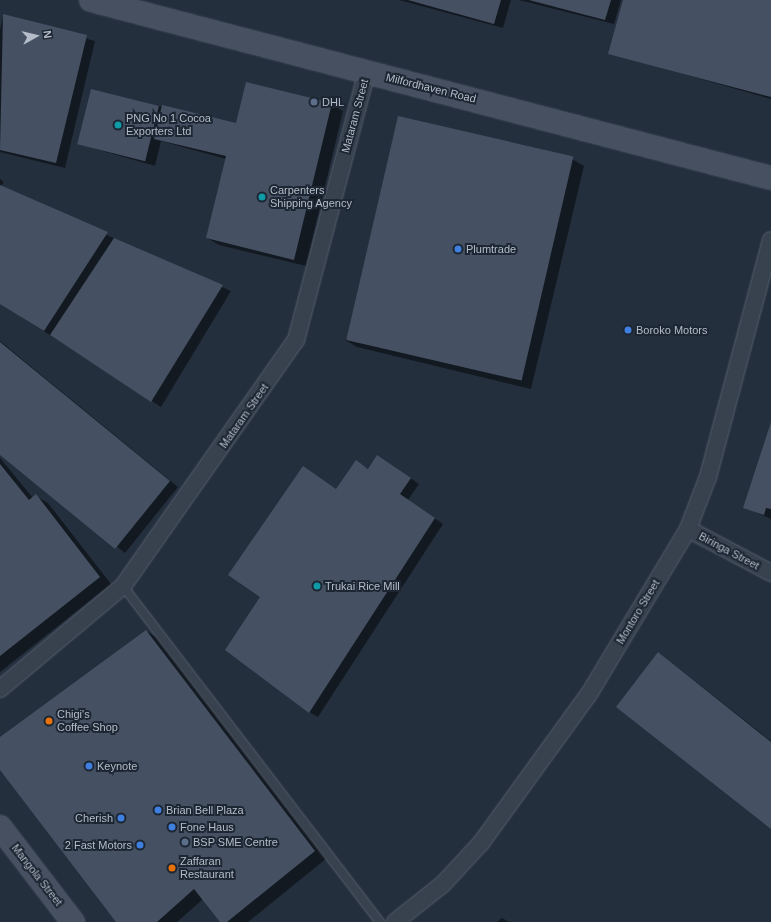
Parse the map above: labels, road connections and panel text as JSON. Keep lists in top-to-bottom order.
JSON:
{
  "streets": {
    "main road": ["Milfordhaven Road", "Mangola Street"],
    "street": ["Mataram Street", "Biringa Street", "Montoro Street"]
  },
  "crossings": [
    ["Milfordhaven Road", "Mataram Street"],
    ["Biringa Street", "Montoro Street"]
  ],
  "places": [
    "DHL",
    "PNG No 1 Cocoa Exporters Ltd",
    "Carpenters Shipping Agency",
    "Plumtrade",
    "Boroko Motors",
    "Trukai Rice Mill",
    "Chigi's Coffee Shop",
    "Keynote",
    "Brian Bell Plaza",
    "Cherish",
    "Fone Haus",
    "BSP SME Centre",
    "2 Fast Motors",
    "Zaffaran Restaurant"
  ],
  "north": "right"
}
